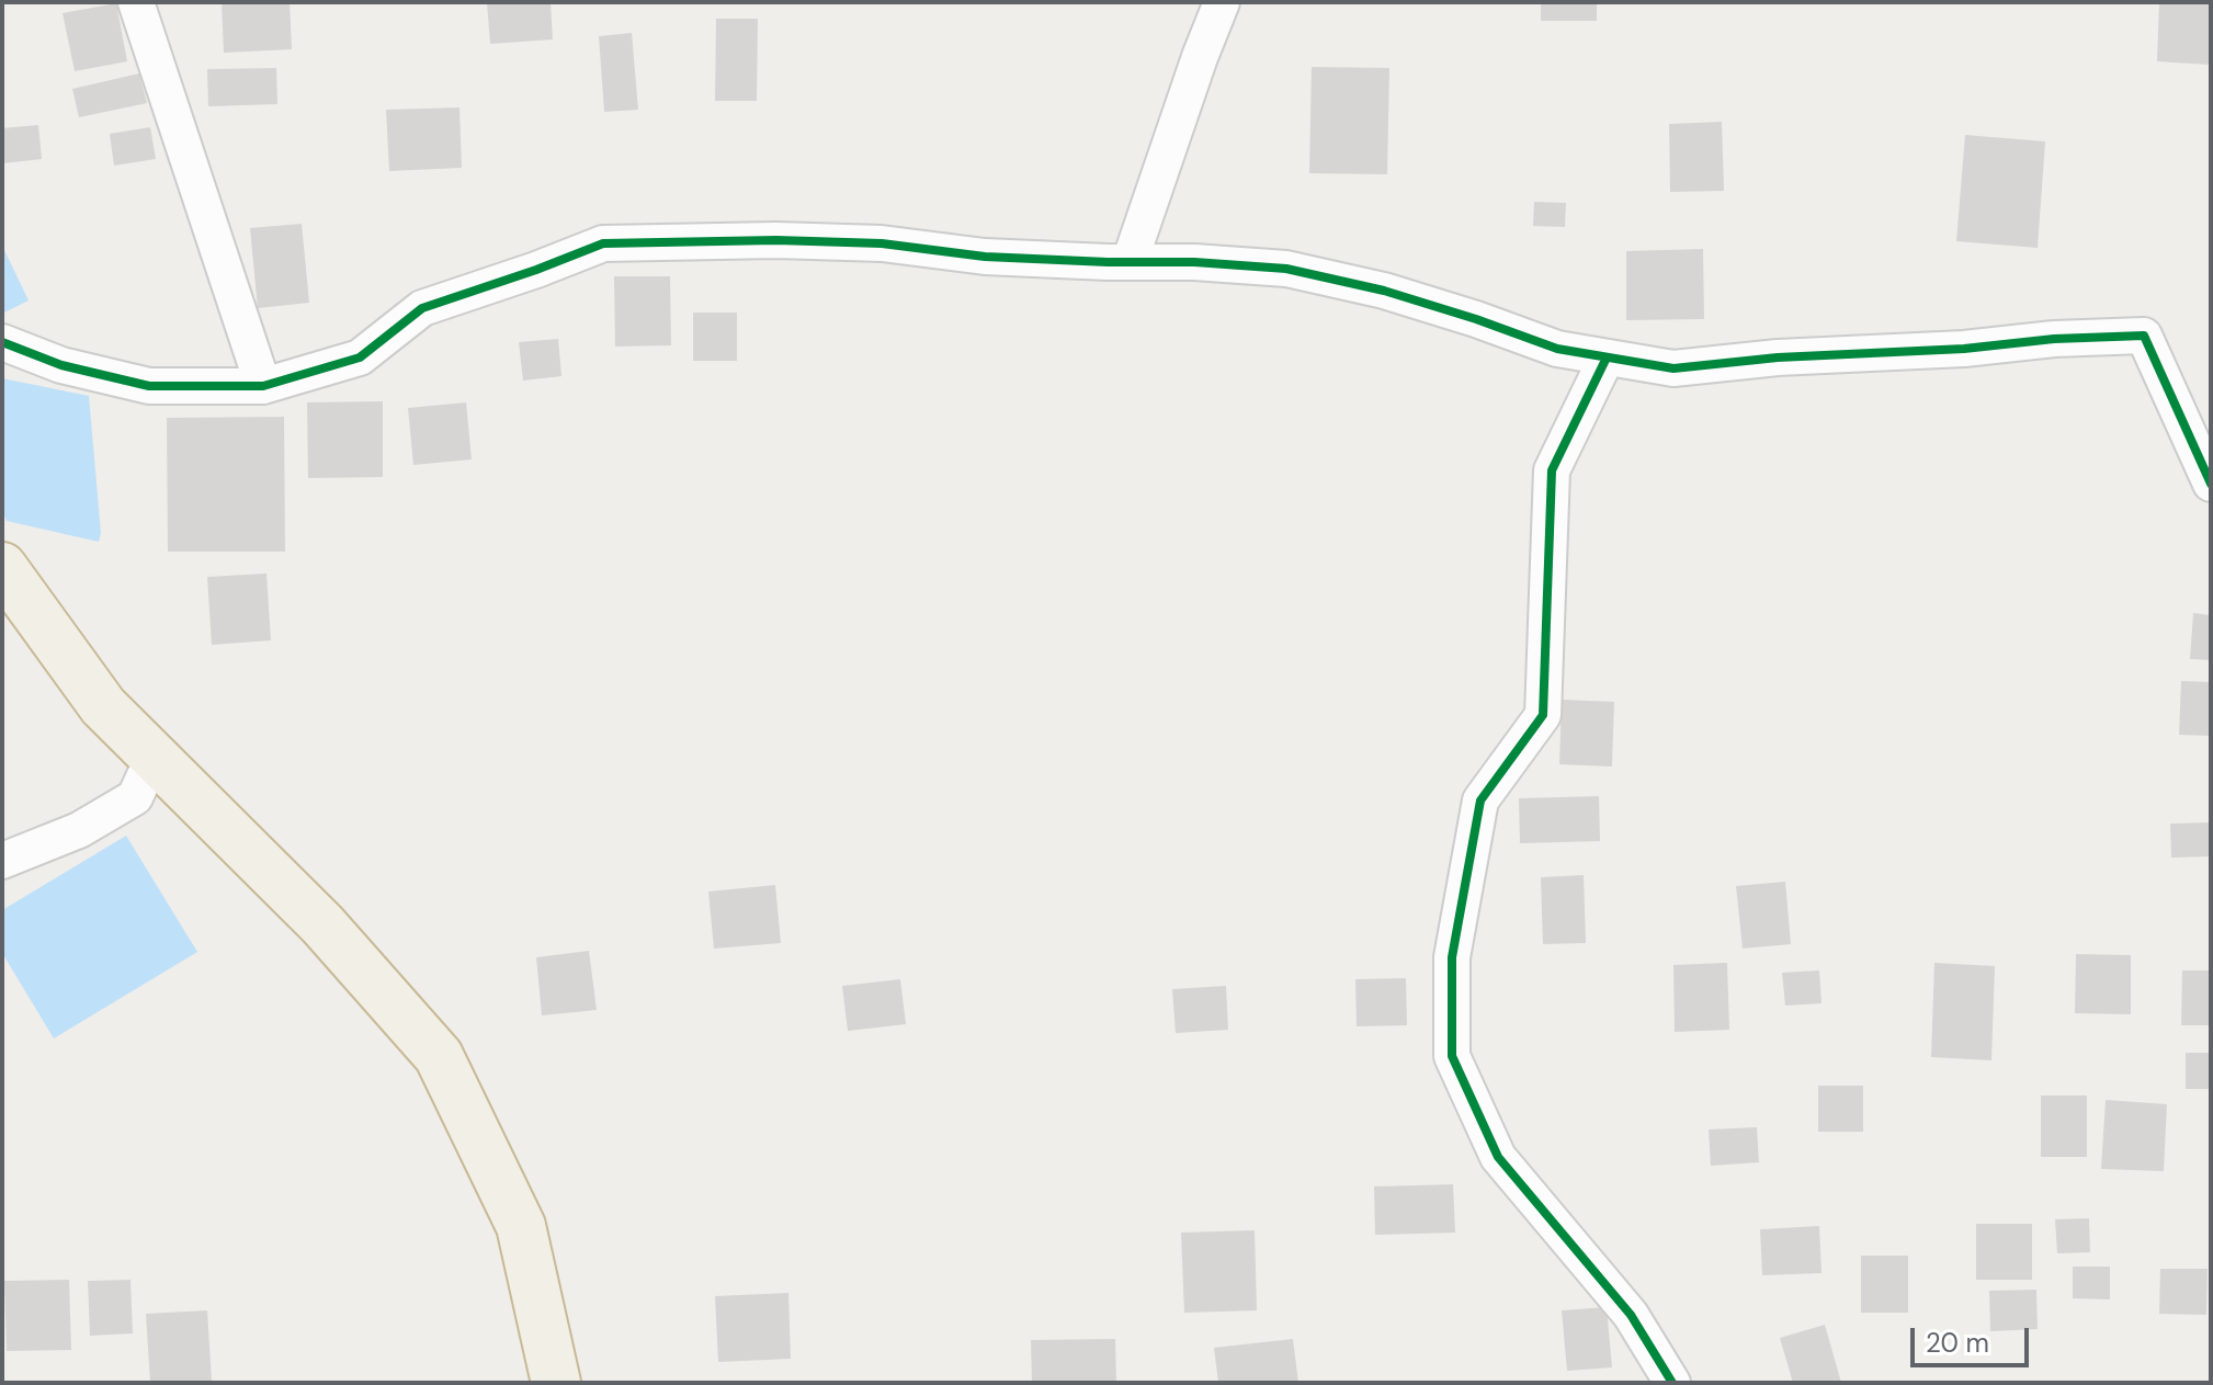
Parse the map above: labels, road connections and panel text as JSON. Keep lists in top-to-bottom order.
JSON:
{
  "scale_bar": "20 m"
}
